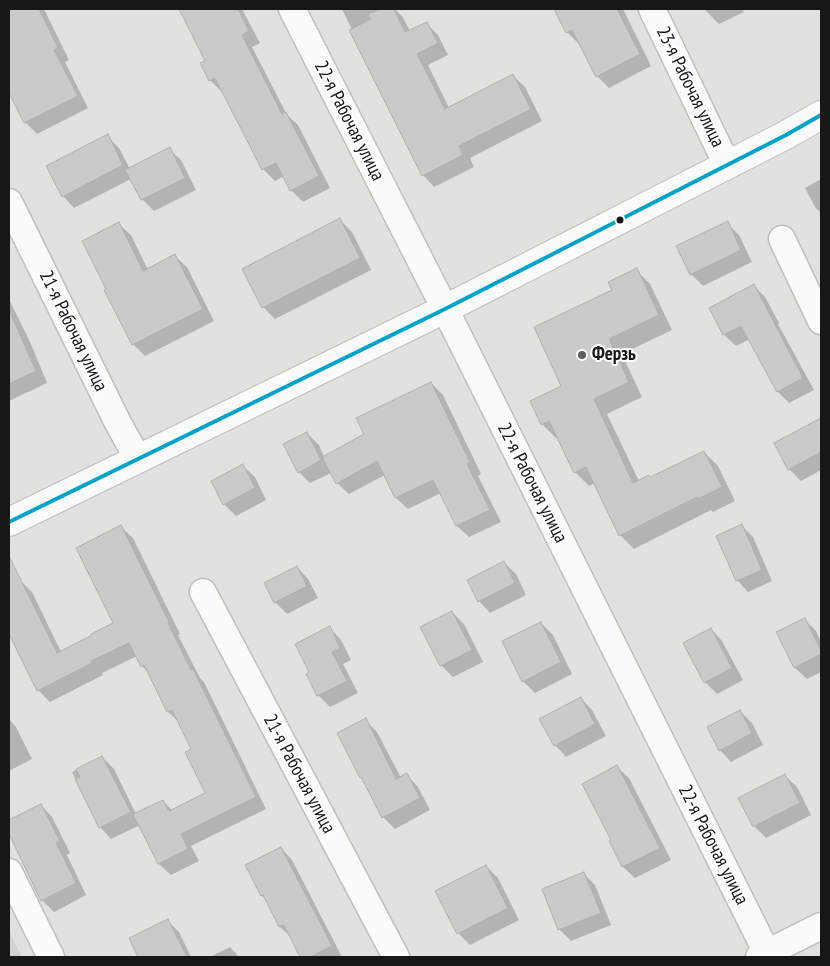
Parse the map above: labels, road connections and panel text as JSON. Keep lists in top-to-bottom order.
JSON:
{
  "streets": {
    "street": ["23-я Рабочая улица", "22-я Рабочая улица", "21-я Рабочая улица"]
  },
  "places": ["Ферзь"]
}
